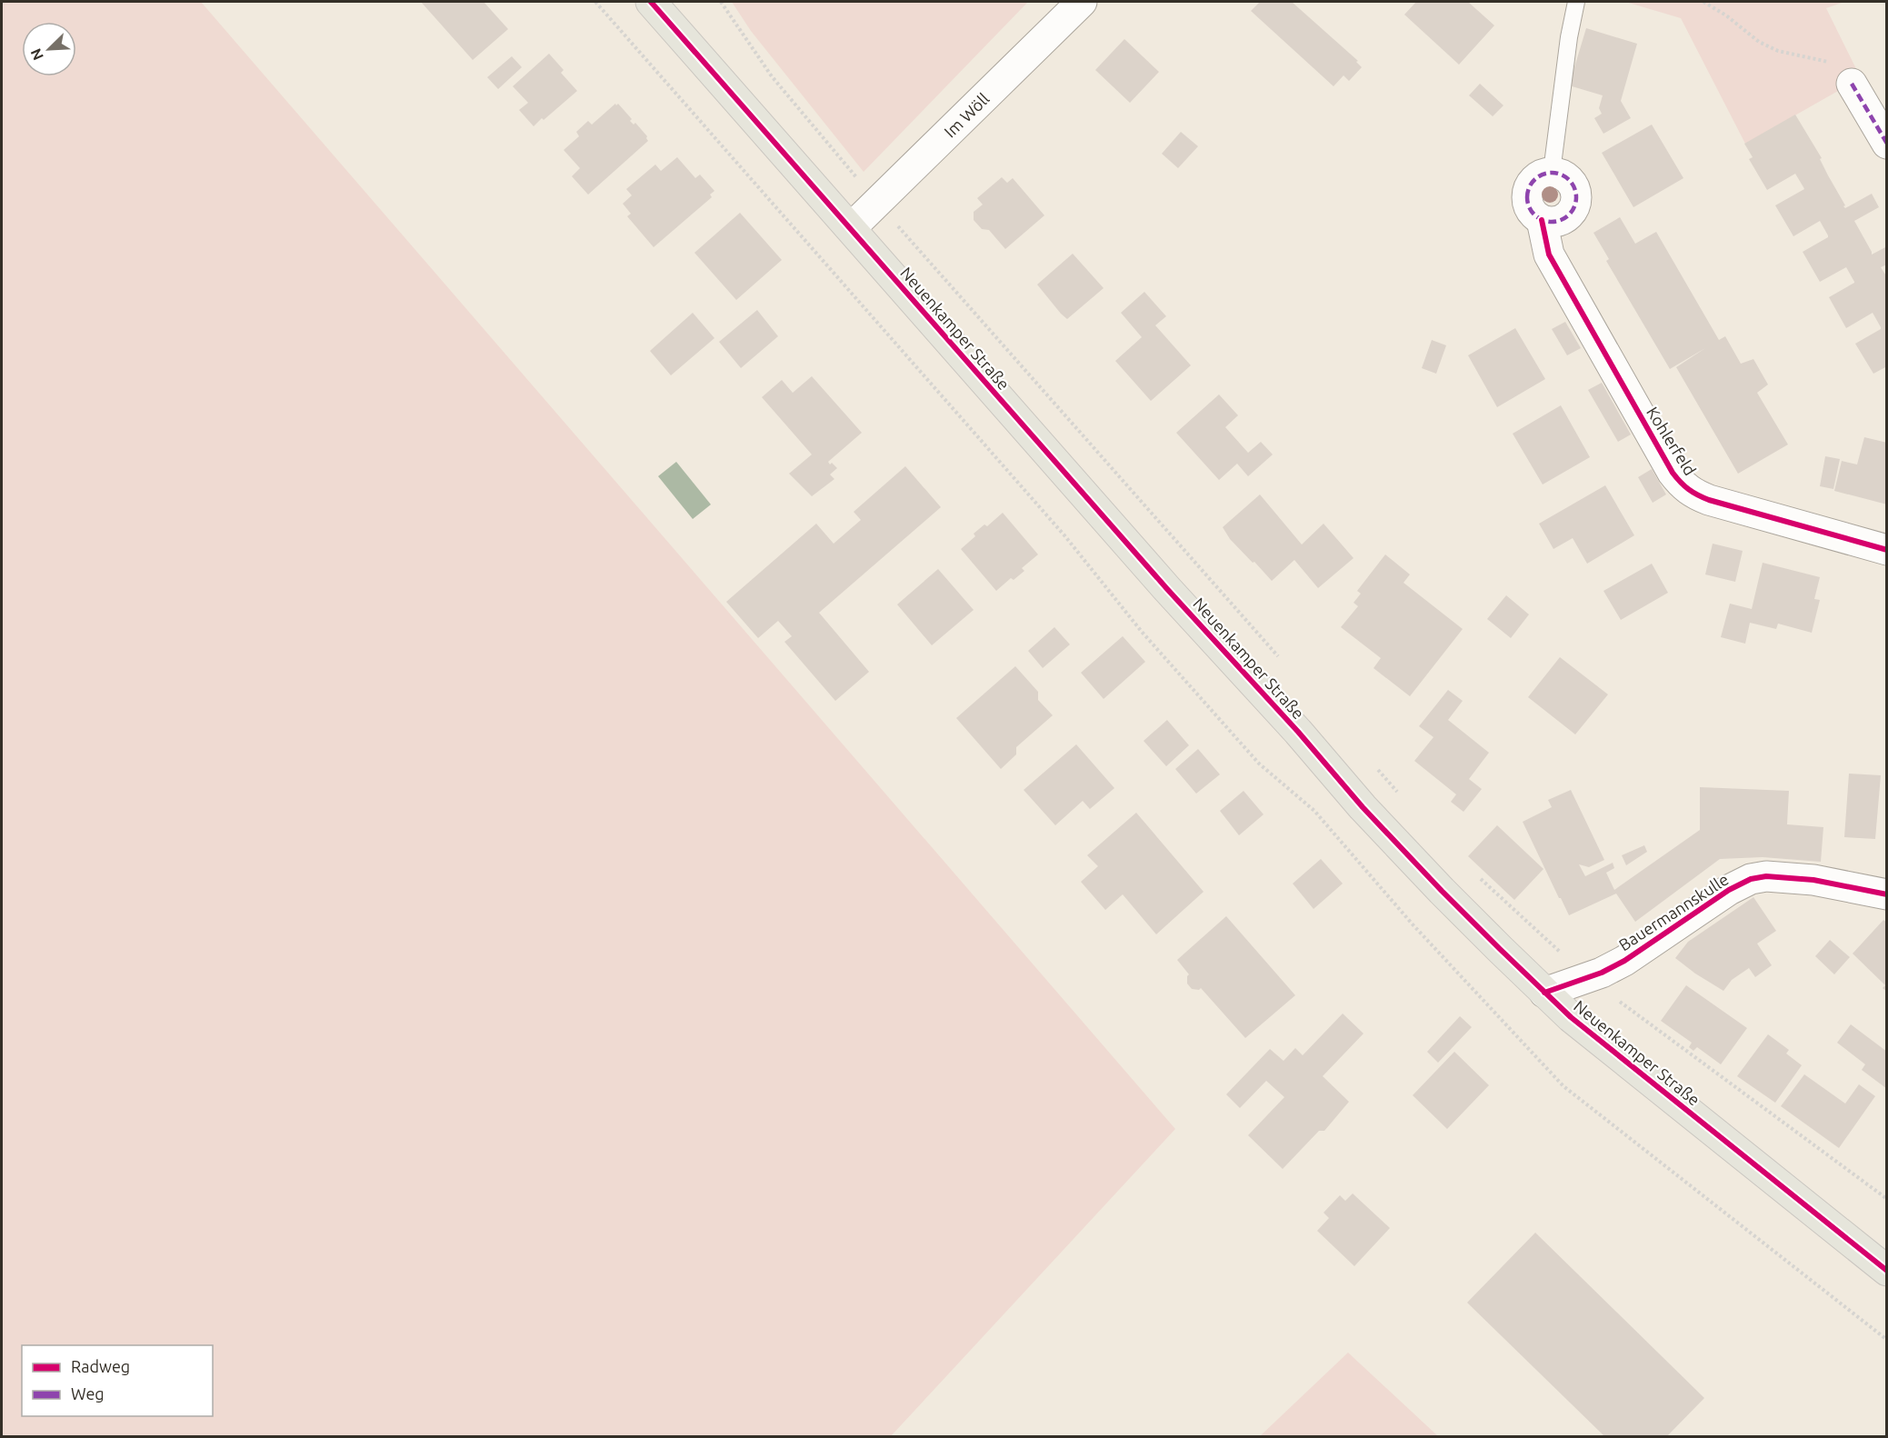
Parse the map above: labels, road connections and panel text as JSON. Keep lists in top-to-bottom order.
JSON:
{
  "streets": {
    "main road": ["Neuenkamper Straße"],
    "street": ["Im Wöll", "Kohlerfeld", "Bauermannskulle"]
  },
  "crossings": [
    ["Im Wöll", "Neuenkamper Straße"],
    ["Neuenkamper Straße", "Bauermannskulle"]
  ],
  "legend": ["Radweg", "Weg"],
  "north": "bottom left"
}
